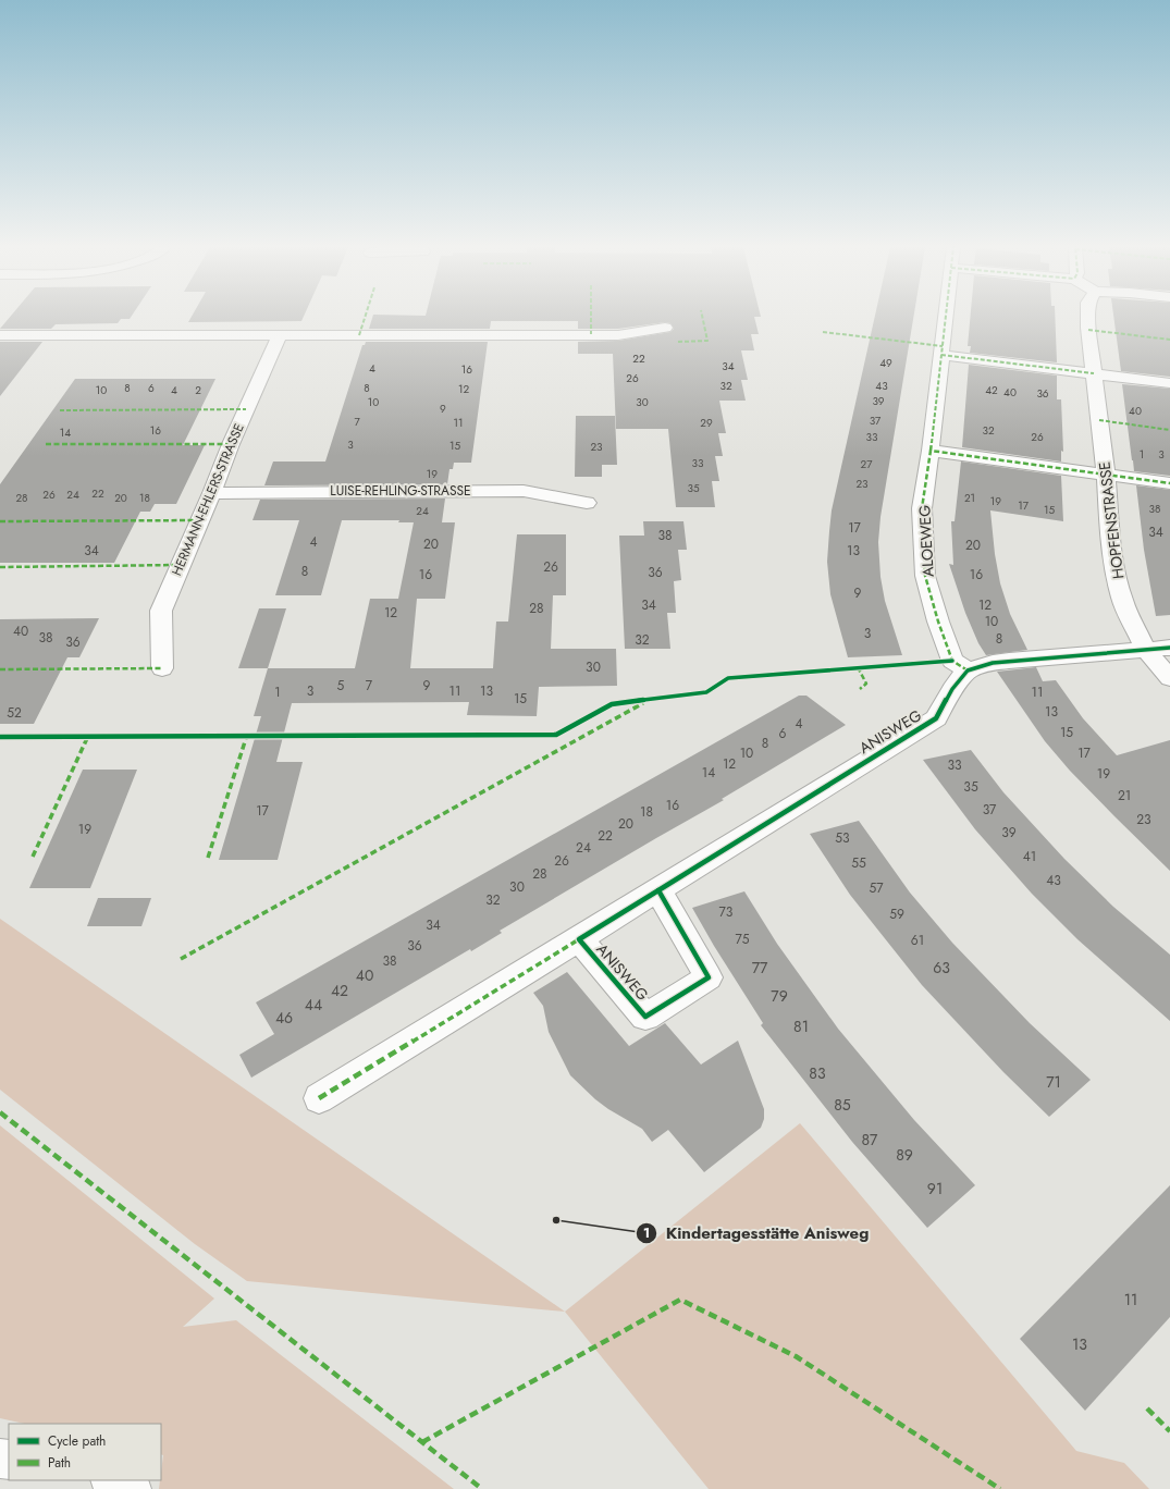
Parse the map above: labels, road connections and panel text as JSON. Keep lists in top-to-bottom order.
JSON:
{
  "streets": {
    "street": [
      "LUISE-REHLING-STRASSE",
      "HERMANN-EHLERS-STRASSE",
      "HOPFENSTRASSE",
      "ALOEWEG",
      "ANISWEG"
    ]
  },
  "crossings": [
    ["LUISE-REHLING-STRASSE", "HERMANN-EHLERS-STRASSE"],
    ["ALOEWEG", "ANISWEG"]
  ],
  "places": ["Kindertagesstätte Anisweg"],
  "house_numbers": [
    "22",
    "49",
    "34",
    "4",
    "16",
    "26",
    "32",
    "43",
    "8",
    "6",
    "8",
    "12",
    "10",
    "4",
    "2",
    "42",
    "40",
    "36",
    "39",
    "10",
    "30",
    "9",
    "40",
    "37",
    "7",
    "11",
    "29",
    "16",
    "32",
    "14",
    "33",
    "26",
    "3",
    "15",
    "23",
    "1",
    "3",
    "33",
    "27",
    "19",
    "23",
    "35",
    "22",
    "26",
    "24",
    "28",
    "20",
    "18",
    "21",
    "19",
    "17",
    "38",
    "15",
    "24",
    "17",
    "34",
    "38",
    "4",
    "20",
    "20",
    "34",
    "13",
    "26",
    "8",
    "36",
    "16",
    "16",
    "9",
    "34",
    "12",
    "28",
    "12",
    "10",
    "40",
    "3",
    "38",
    "8",
    "32",
    "36",
    "30",
    "5",
    "7",
    "9",
    "3",
    "11",
    "13",
    "1",
    "11",
    "15",
    "13",
    "52",
    "4",
    "15",
    "6",
    "8",
    "10",
    "17",
    "12",
    "33",
    "14",
    "19",
    "35",
    "21",
    "16",
    "37",
    "17",
    "18",
    "23",
    "20",
    "19",
    "39",
    "22",
    "53",
    "24",
    "41",
    "26",
    "55",
    "28",
    "43",
    "30",
    "57",
    "32",
    "73",
    "59",
    "34",
    "75",
    "61",
    "36",
    "38",
    "77",
    "63",
    "40",
    "42",
    "79",
    "44",
    "46",
    "81",
    "83",
    "71",
    "85",
    "87",
    "89",
    "91",
    "11",
    "13"
  ],
  "legend": ["Cycle path", "Path"]
}
